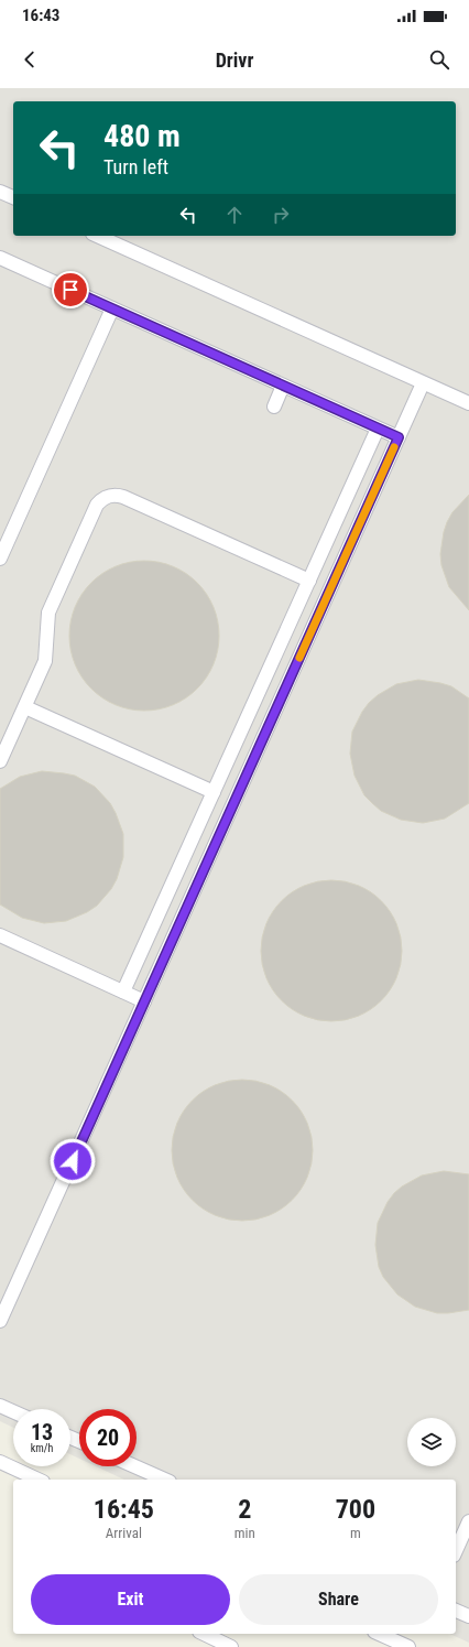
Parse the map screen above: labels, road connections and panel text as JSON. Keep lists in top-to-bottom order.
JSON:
{
  "page": {
    "status": "16:43",
    "header": "Drivr",
    "turn": ["480 m", "Turn left"],
    "speed": "13 km/h",
    "limit": "20",
    "eta": [
      "16:45",
      "Arrival",
      "2",
      "min",
      "700",
      "m"
    ],
    "buttons": ["Exit", "Share"]
  }
}
